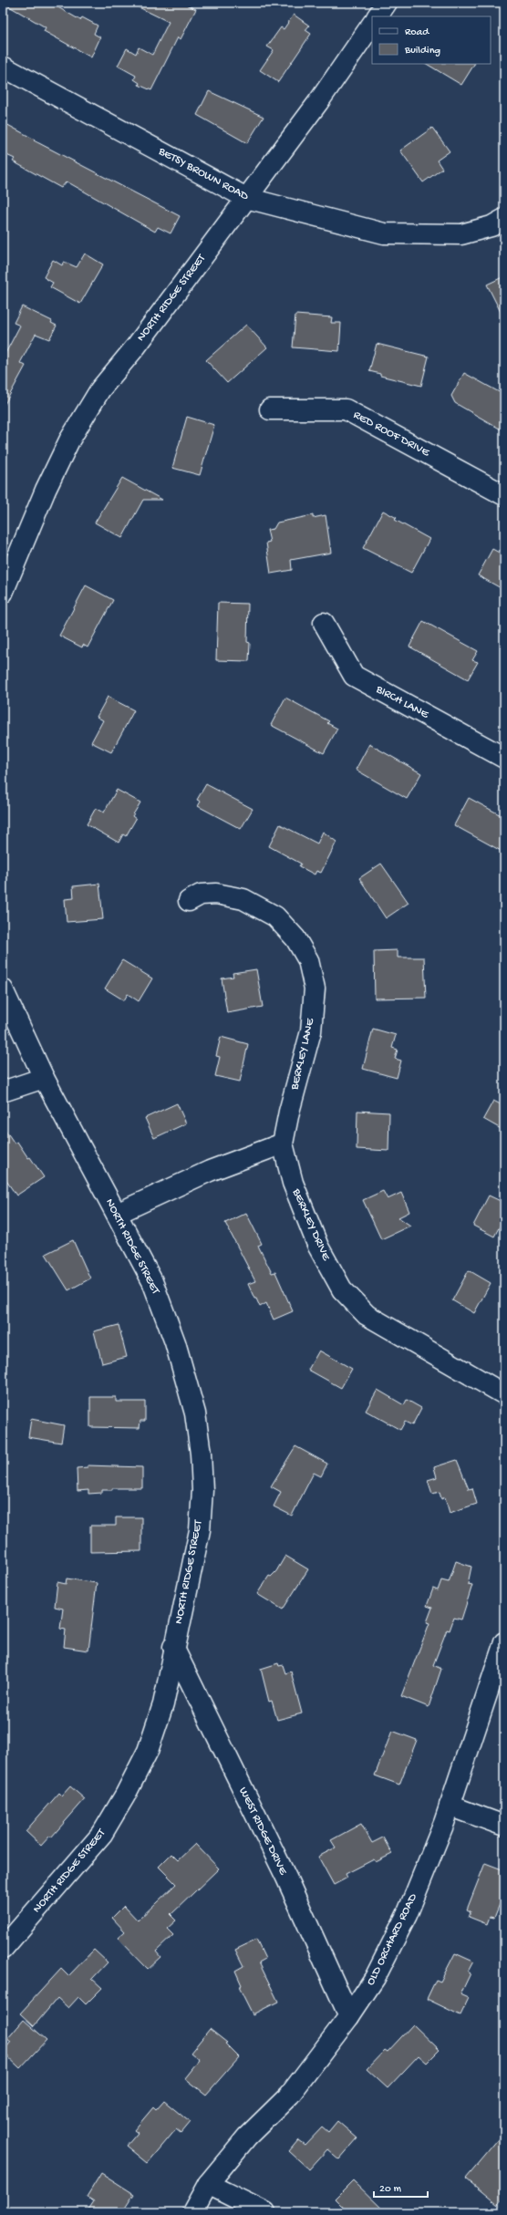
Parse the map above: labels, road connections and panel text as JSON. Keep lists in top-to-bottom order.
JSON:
{
  "streets": {
    "street": [
      "BETSY BROWN ROAD",
      "NORTH RIDGE STREET",
      "RED ROOF DRIVE",
      "BIRCH LANE",
      "BERKLEY LANE",
      "BERKLEY DRIVE",
      "WEST RIDGE DRIVE",
      "OLD ORCHARD ROAD"
    ]
  },
  "crossings": [
    ["BETSY BROWN ROAD", "NORTH RIDGE STREET"],
    ["NORTH RIDGE STREET", "WEST RIDGE DRIVE"],
    ["BERKLEY LANE", "BERKLEY DRIVE"],
    ["WEST RIDGE DRIVE", "OLD ORCHARD ROAD"]
  ],
  "legend": ["Road", "Building"],
  "scale_bar": "20 m"
}
